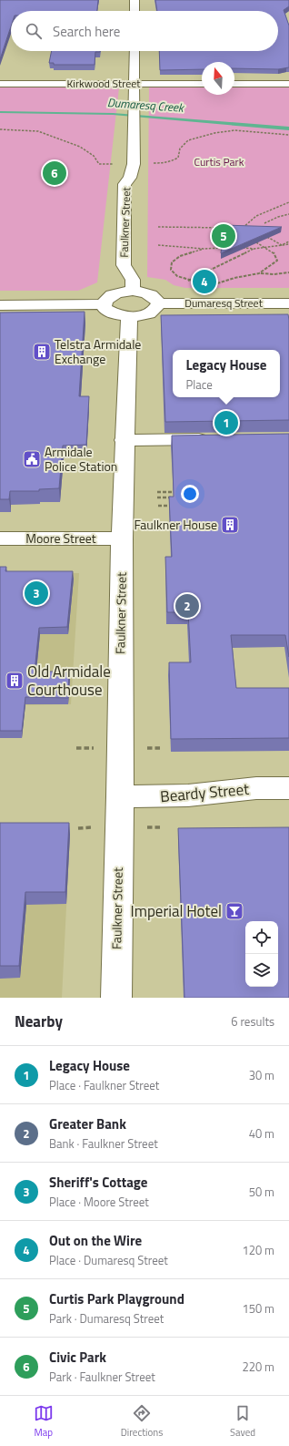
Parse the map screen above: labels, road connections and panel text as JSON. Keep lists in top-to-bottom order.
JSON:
{
  "streets": {
    "street": [
      "Kirkwood Street",
      "Faulkner Street",
      "Dumaresq Street",
      "Moore Street",
      "Beardy Street"
    ]
  },
  "crossings": [
    ["Kirkwood Street", "Faulkner Street"],
    ["Faulkner Street", "Moore Street"],
    ["Faulkner Street", "Beardy Street"]
  ],
  "water": ["Dumaresq Creek"],
  "parks": ["Curtis Park"],
  "places": {
    "building": ["Telstra Armidale Exchange", "Faulkner House", "Old Armidale Courthouse"],
    "public building": ["Armidale Police Station"],
    "bar": ["Imperial Hotel"]
  },
  "north": "top",
  "page": {
    "search": "Search here",
    "pins": [
      "6",
      "5",
      "4",
      "1",
      "3",
      "2"
    ],
    "popup": ["Legacy House", "Place"],
    "heading": ["Nearby", "6 results"],
    "list": [
      {
        "mark": "1",
        "name": "Legacy House",
        "note": "Place · Faulkner Street",
        "value": "30 m"
      },
      {
        "mark": "2",
        "name": "Greater Bank",
        "note": "Bank · Faulkner Street",
        "value": "40 m"
      },
      {
        "mark": "3",
        "name": "Sheriff's Cottage",
        "note": "Place · Moore Street",
        "value": "50 m"
      },
      {
        "mark": "4",
        "name": "Out on the Wire",
        "note": "Place · Dumaresq Street",
        "value": "120 m"
      },
      {
        "mark": "5",
        "name": "Curtis Park Playground",
        "note": "Park · Dumaresq Street",
        "value": "150 m"
      },
      {
        "mark": "6",
        "name": "Civic Park",
        "note": "Park · Faulkner Street",
        "value": "220 m"
      }
    ],
    "nav": ["Map", "Directions", "Saved"]
  }
}
